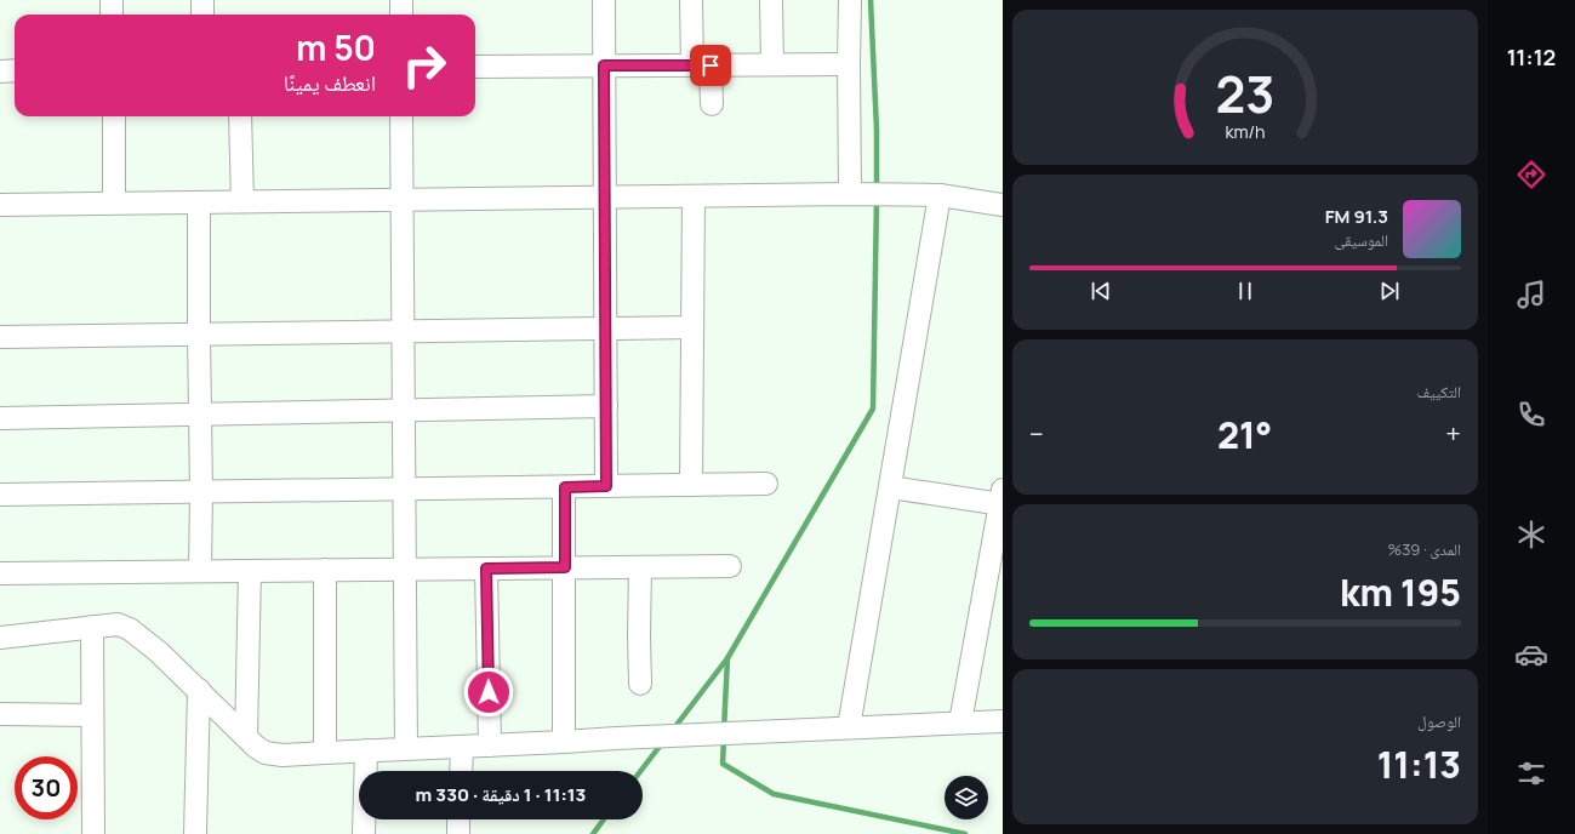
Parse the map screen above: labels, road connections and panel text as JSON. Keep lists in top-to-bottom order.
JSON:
{
  "page": {
    "tabs": "11:12",
    "turn": ["50 m", "انعطف يمينًا"],
    "song": ["91.3 FM", "الموسيقى"],
    "tile": [
      "التكييف",
      ["المدى · 39%", "195 km"],
      ["الوصول", "11:13"]
    ],
    "heat": ["−", "21°", "+"],
    "limit": "30",
    "trip": "11:13 · 1 دقيقة · 330 m",
    "gauge": ["23", "km/h"]
  }
}
